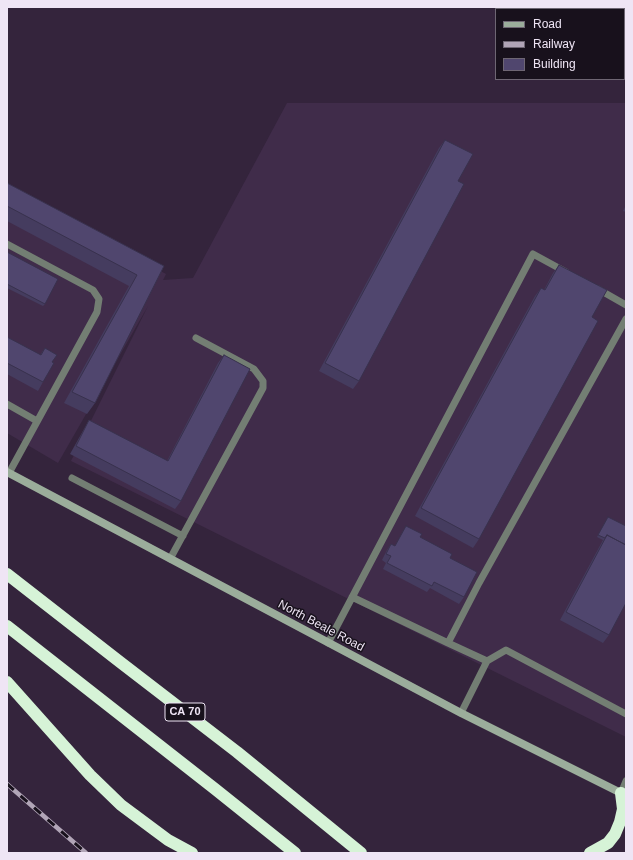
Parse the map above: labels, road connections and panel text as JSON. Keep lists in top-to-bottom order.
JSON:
{
  "streets": {
    "highway": ["CA 70"],
    "main road": ["North Beale Road"]
  },
  "legend": ["Road", "Railway", "Building"]
}
